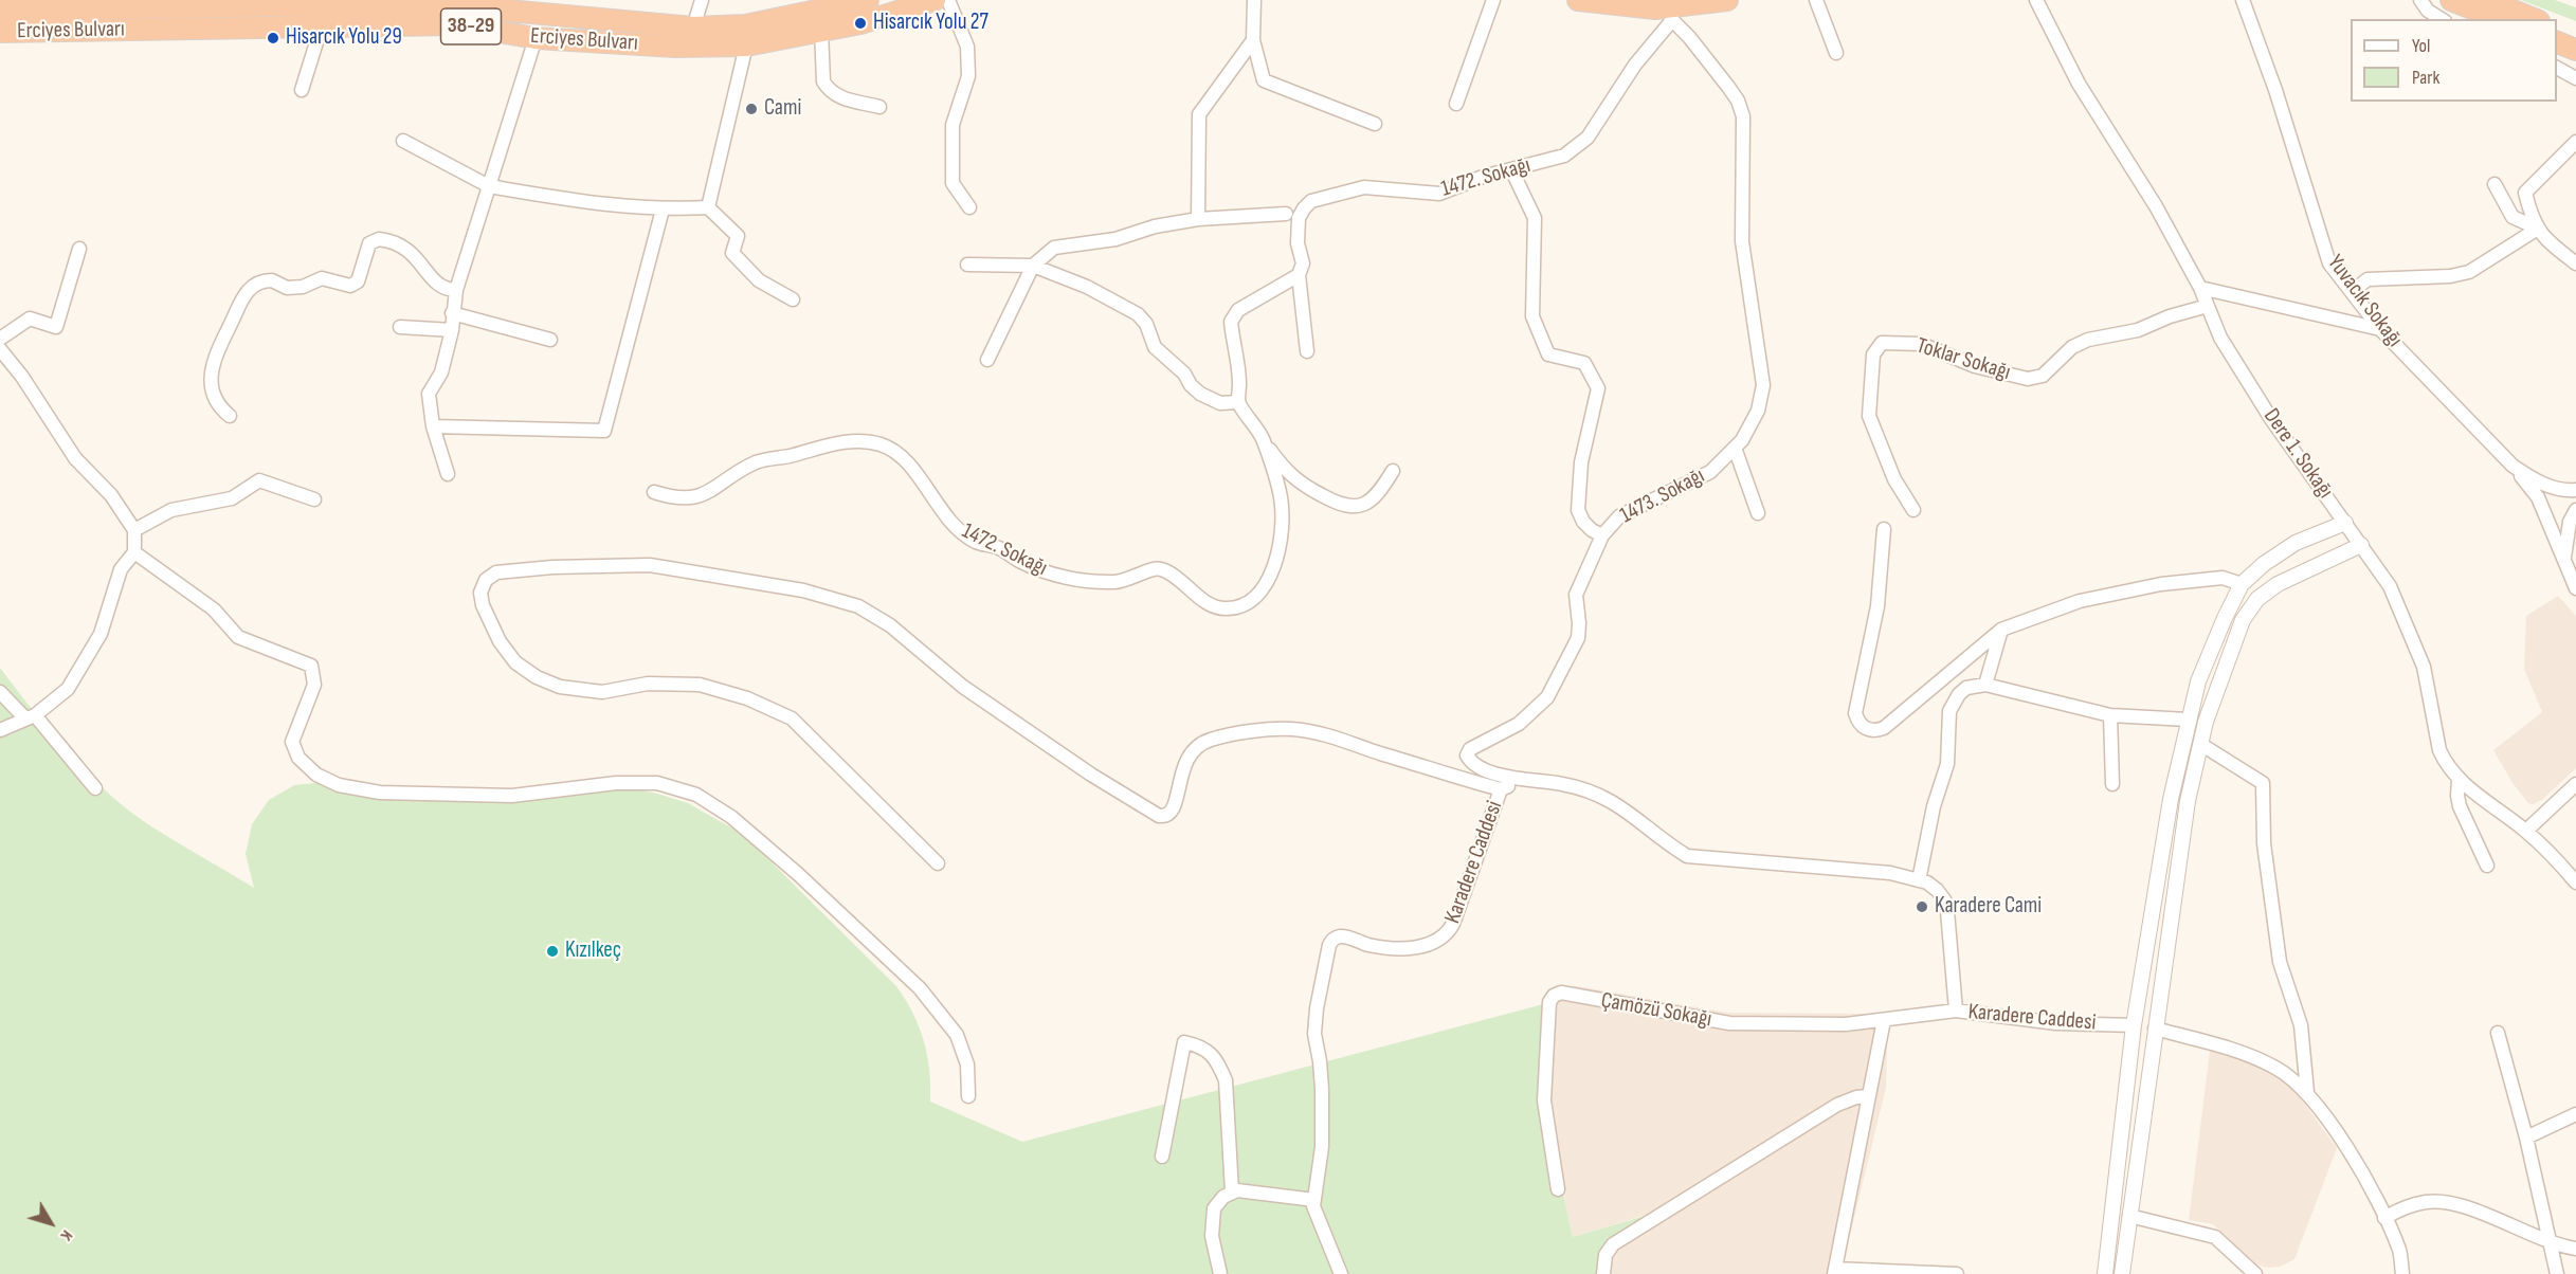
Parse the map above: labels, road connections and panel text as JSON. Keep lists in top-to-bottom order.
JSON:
{
  "streets": {
    "highway": ["38-29", "Erciyes Bulvarı"],
    "street": [
      "1472. Sokağı",
      "Yuvacık Sokağı",
      "Toklar Sokağı",
      "Dere 1. Sokağı",
      "1473. Sokağı",
      "Karadere Caddesi",
      "Çamözü Sokağı"
    ]
  },
  "crossings": [
    ["1472. Sokağı", "1473. Sokağı"],
    ["Toklar Sokağı", "Dere 1. Sokağı"],
    ["1473. Sokağı", "Karadere Caddesi"],
    ["Karadere Caddesi", "Çamözü Sokağı"]
  ],
  "places": [
    "Hisarcık Yolu 27",
    "Hisarcık Yolu 29",
    "Cami",
    "Karadere Cami",
    "Kızılkeç"
  ],
  "legend": ["Yol", "Park"],
  "north": "bottom right"
}
